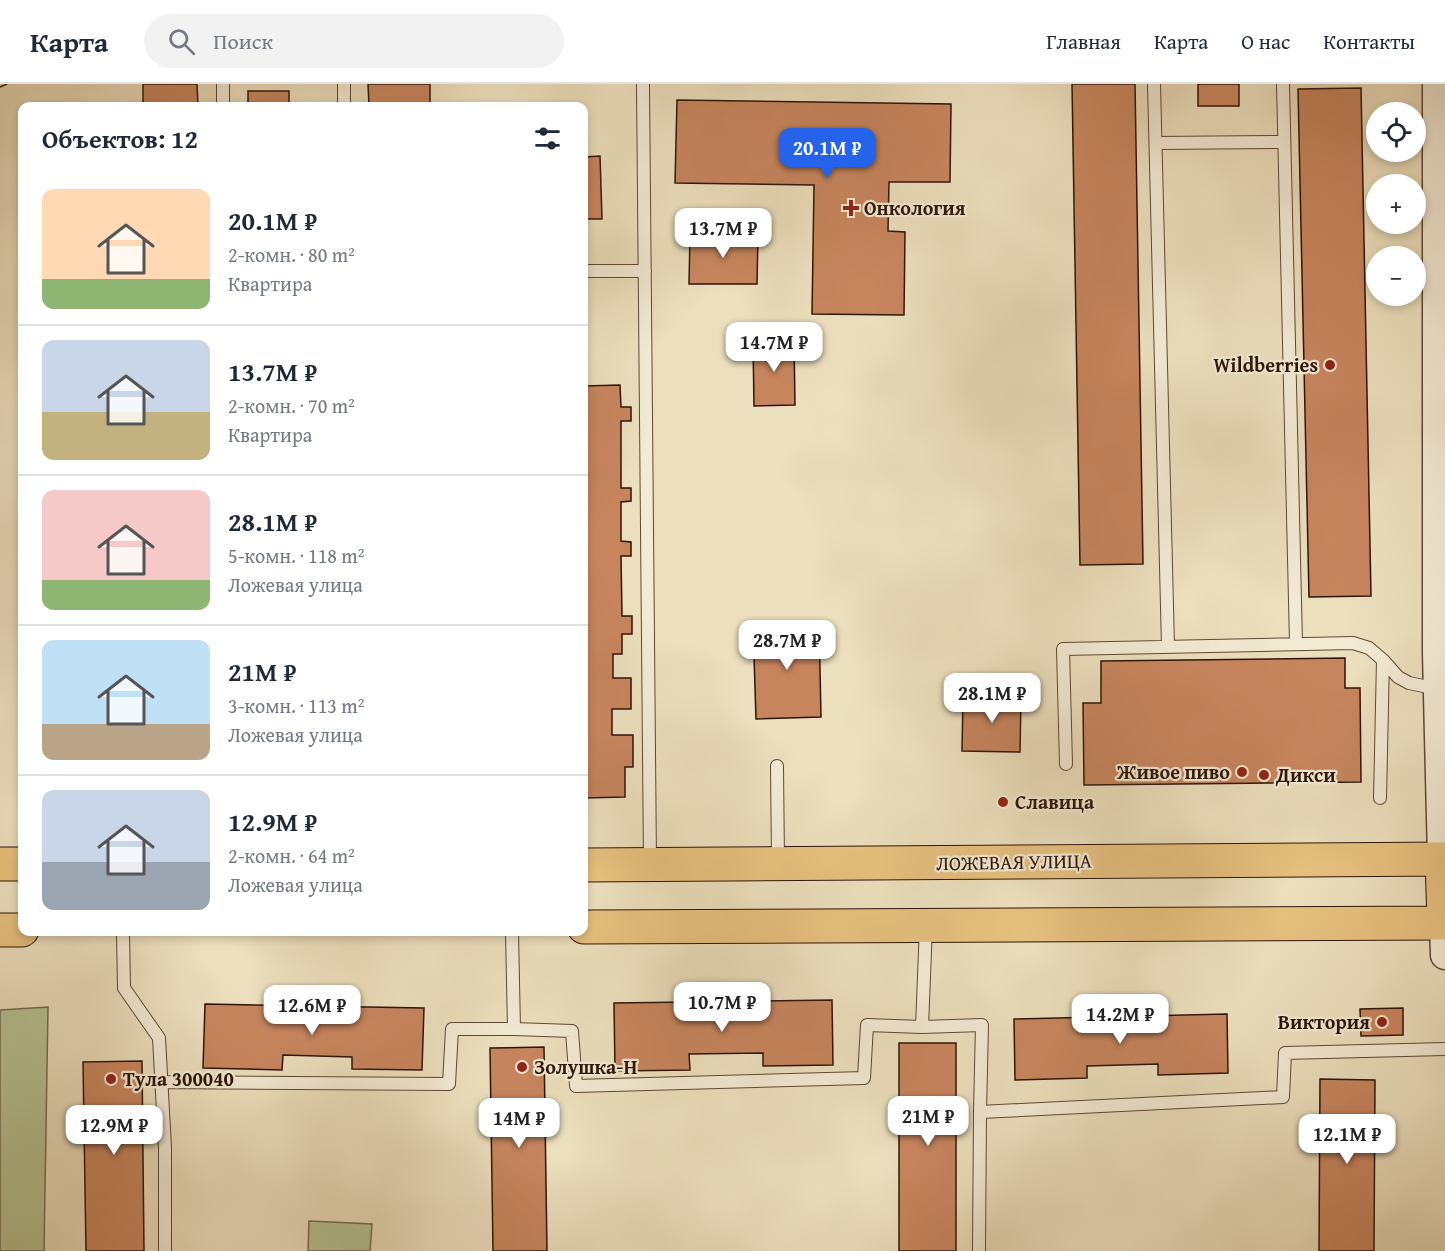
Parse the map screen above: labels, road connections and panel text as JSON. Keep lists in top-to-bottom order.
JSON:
{
  "streets": {
    "main road": ["ЛОЖЕВАЯ УЛИЦА"]
  },
  "places": {
    "health": ["Онкология"],
    "other": [
      "Wildberries",
      "Живое пиво",
      "Дикси",
      "Славица",
      "Виктория",
      "Золушка-Н",
      "Тула 300040"
    ]
  },
  "page": {
    "header": "Карта",
    "search": "Поиск",
    "nav": [
      "Главная",
      "Карта",
      "О нас",
      "Контакты"
    ],
    "map_buttons": ["+", "−"],
    "heading": "Объектов: 12",
    "price": [
      "20.1M ₽",
      "13.7M ₽",
      "14.7M ₽",
      "28.7M ₽",
      "28.1M ₽",
      "10.7M ₽",
      "12.6M ₽",
      "14.2M ₽",
      "21M ₽",
      "14M ₽",
      "12.9M ₽",
      "12.1M ₽"
    ],
    "list": [
      {
        "name": "20.1M ₽",
        "note": "2-комн. · 80 m² · Квартира"
      },
      {
        "name": "13.7M ₽",
        "note": "2-комн. · 70 m² · Квартира"
      },
      {
        "name": "28.1M ₽",
        "note": "5-комн. · 118 m² · Ложевая улица"
      },
      {
        "name": "21M ₽",
        "note": "3-комн. · 113 m² · Ложевая улица"
      },
      {
        "name": "12.9M ₽",
        "note": "2-комн. · 64 m² · Ложевая улица"
      }
    ]
  }
}
